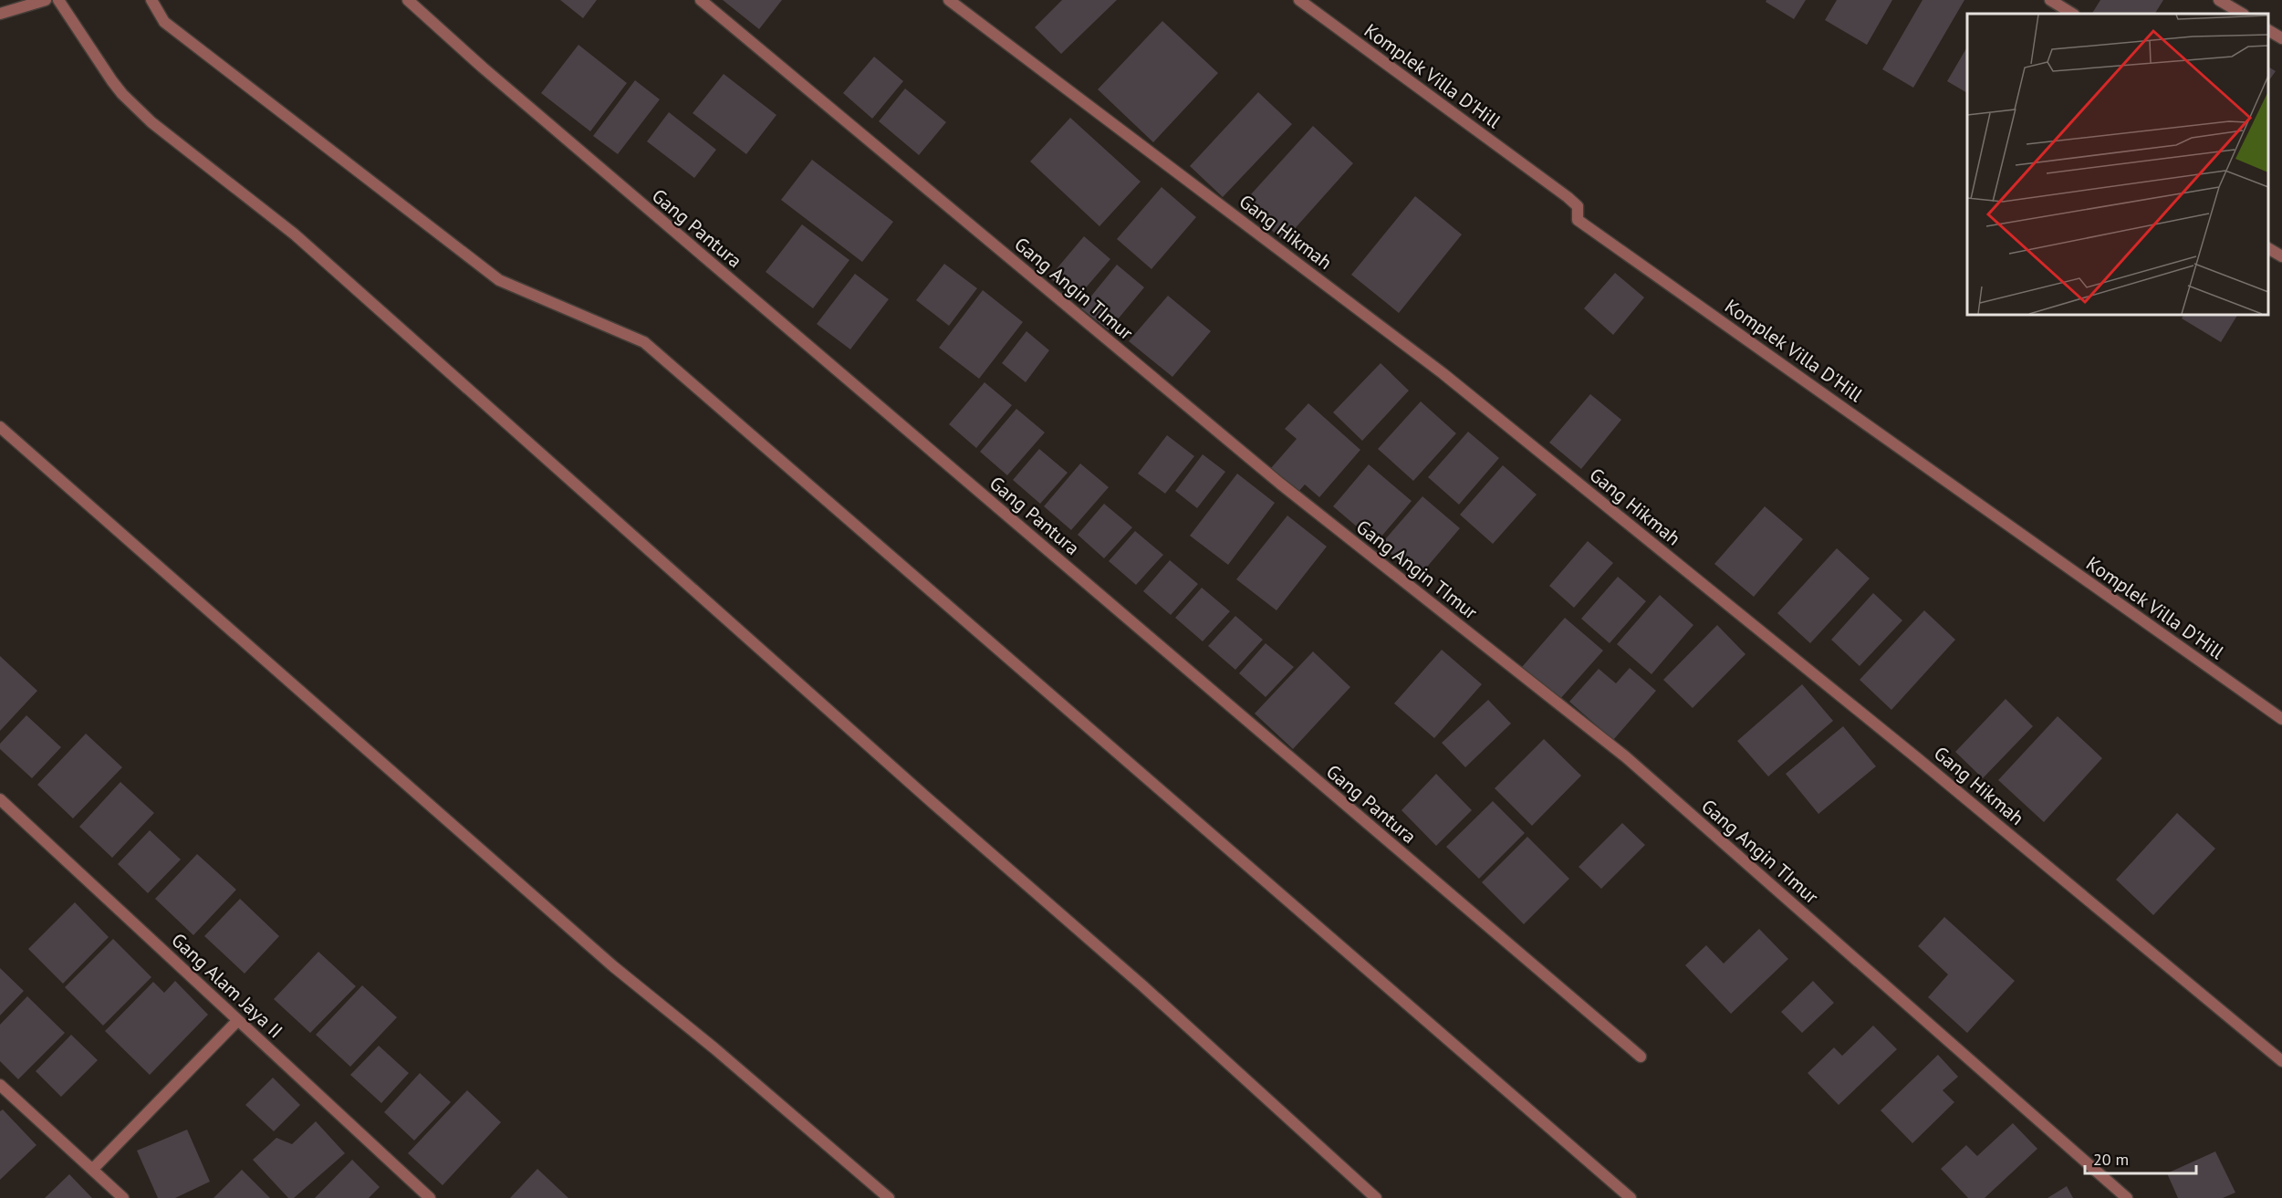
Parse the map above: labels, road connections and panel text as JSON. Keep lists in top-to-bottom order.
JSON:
{
  "streets": {
    "street": [
      "Komplek Villa D'Hill",
      "Gang Pantura",
      "Gang Hikmah",
      "Gang Angin TImur",
      "Gang Alam Jaya II"
    ]
  },
  "scale_bar": "20 m"
}
